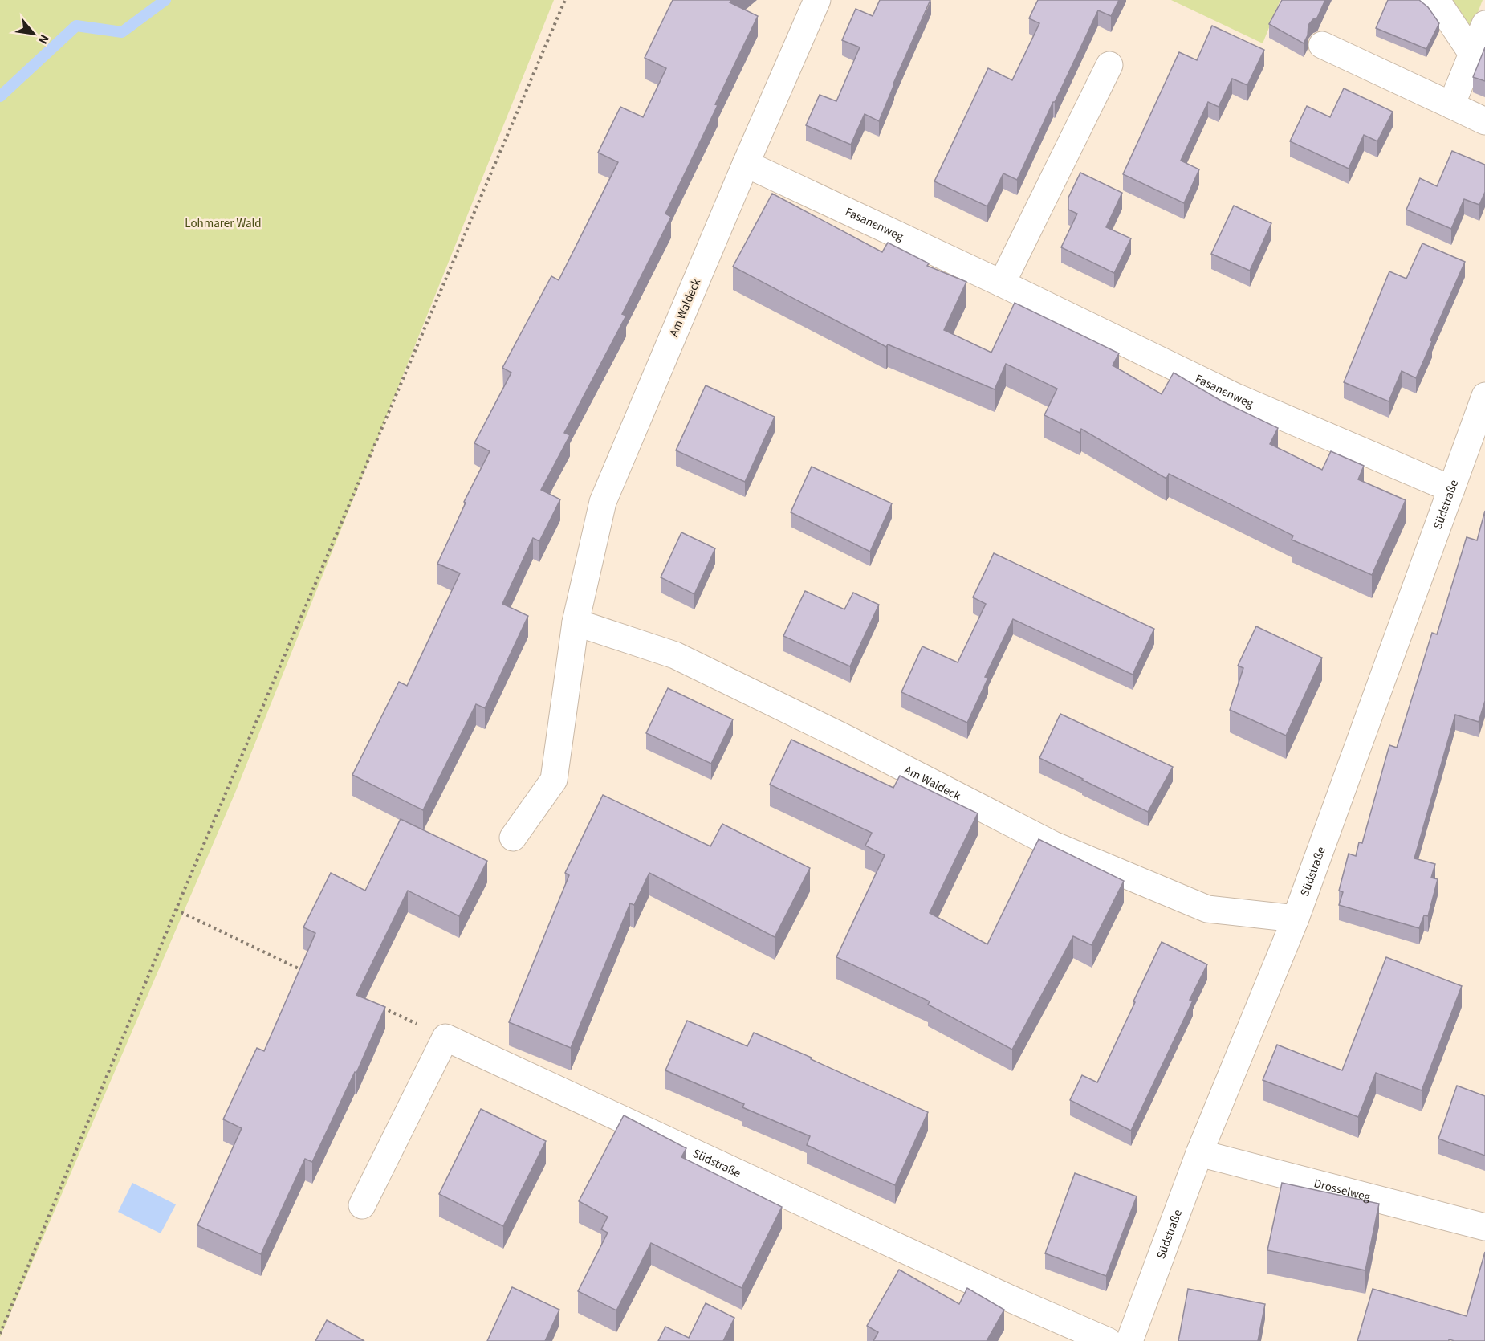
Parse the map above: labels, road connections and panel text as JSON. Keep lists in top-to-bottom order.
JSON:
{
  "streets": {
    "street": [
      "Fasanenweg",
      "Am Waldeck",
      "Südstraße",
      "Drosselweg"
    ]
  },
  "crossings": [
    ["Fasanenweg", "Am Waldeck"],
    ["Fasanenweg", "Südstraße"],
    ["Am Waldeck", "Südstraße"],
    ["Südstraße", "Drosselweg"]
  ],
  "parks": ["Lohmarer Wald"],
  "north": "bottom right"
}
